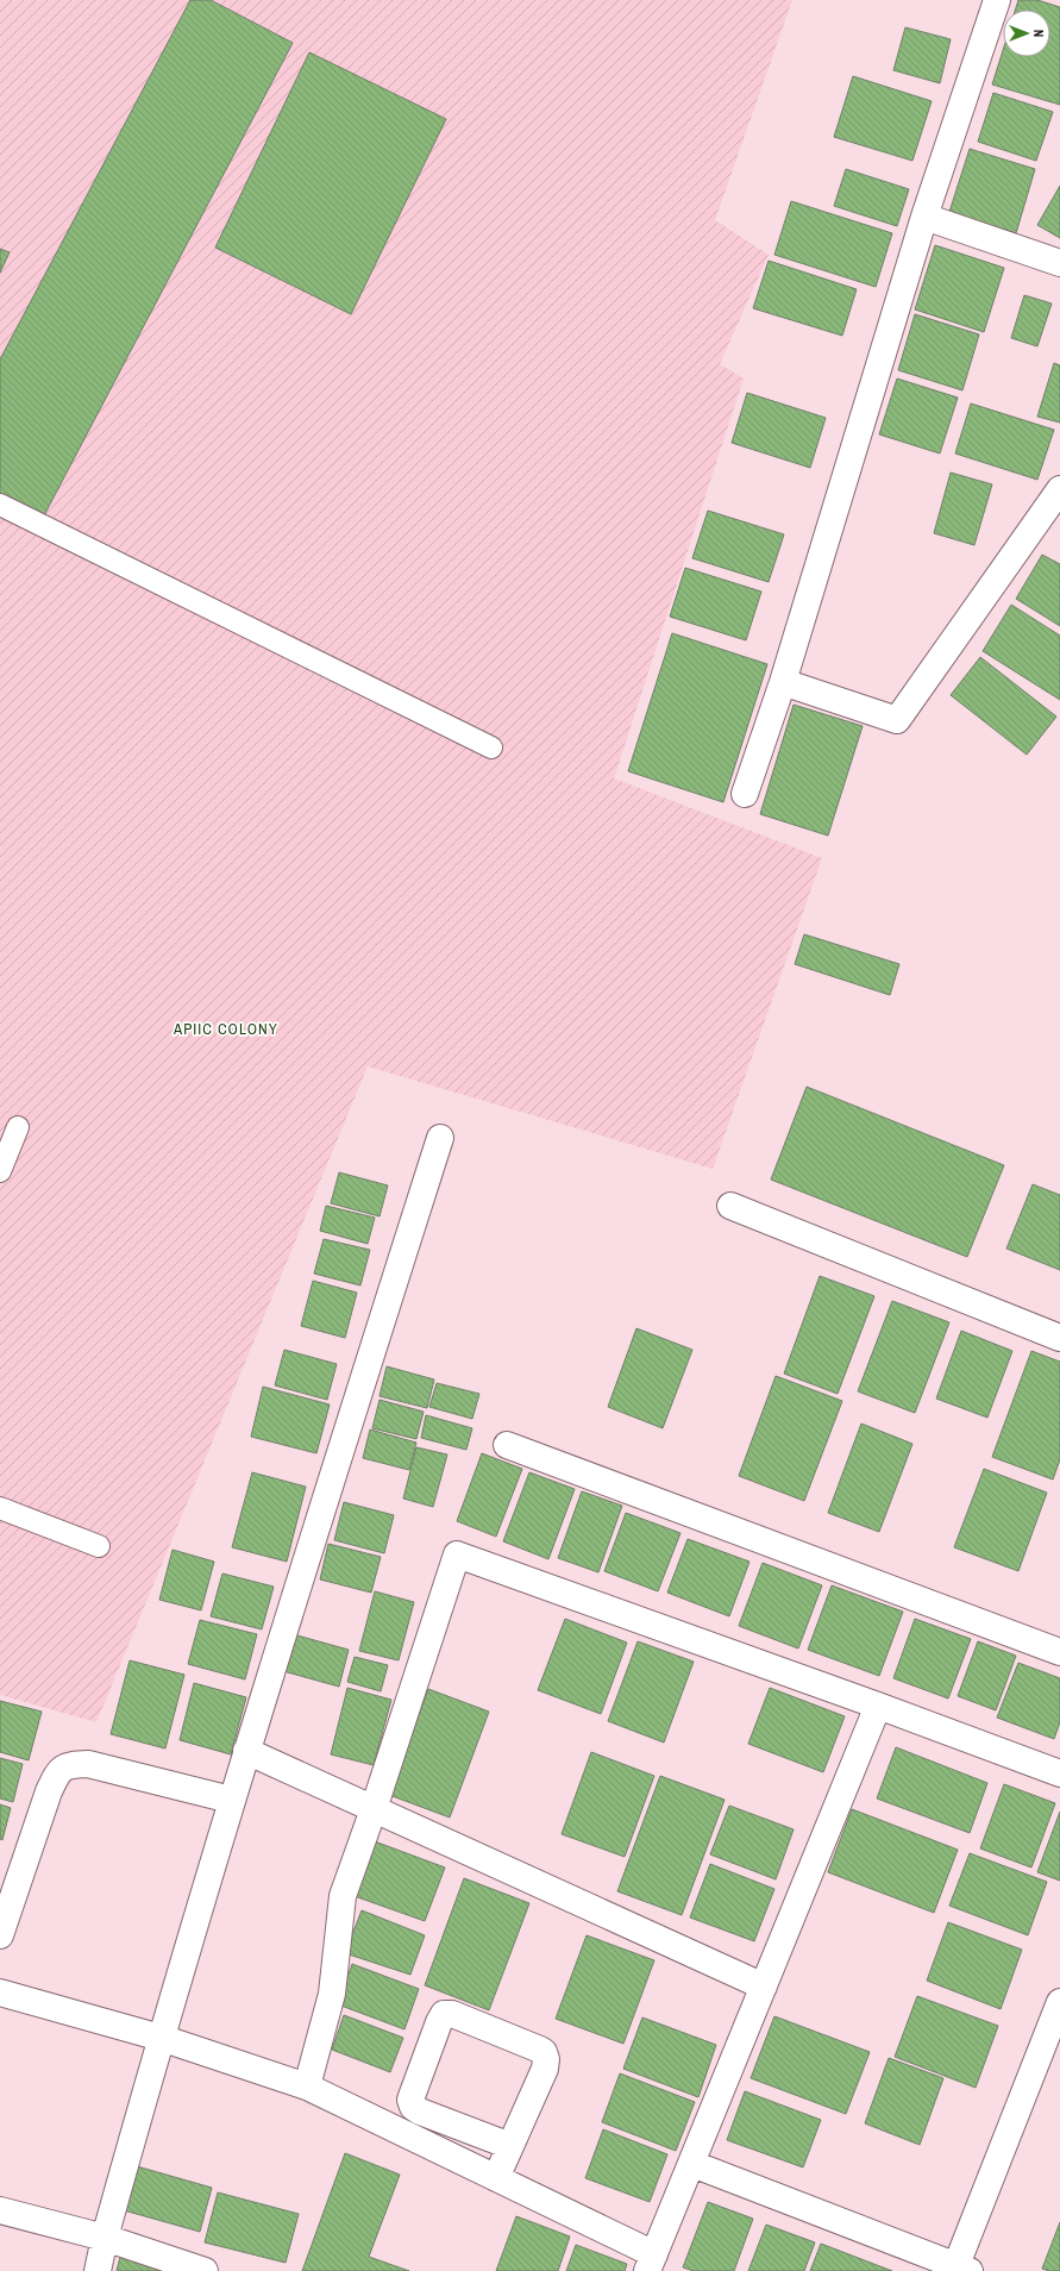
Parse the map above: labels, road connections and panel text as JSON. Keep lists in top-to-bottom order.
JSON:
{
  "districts": ["APIIC COLONY"],
  "north": "right"
}
